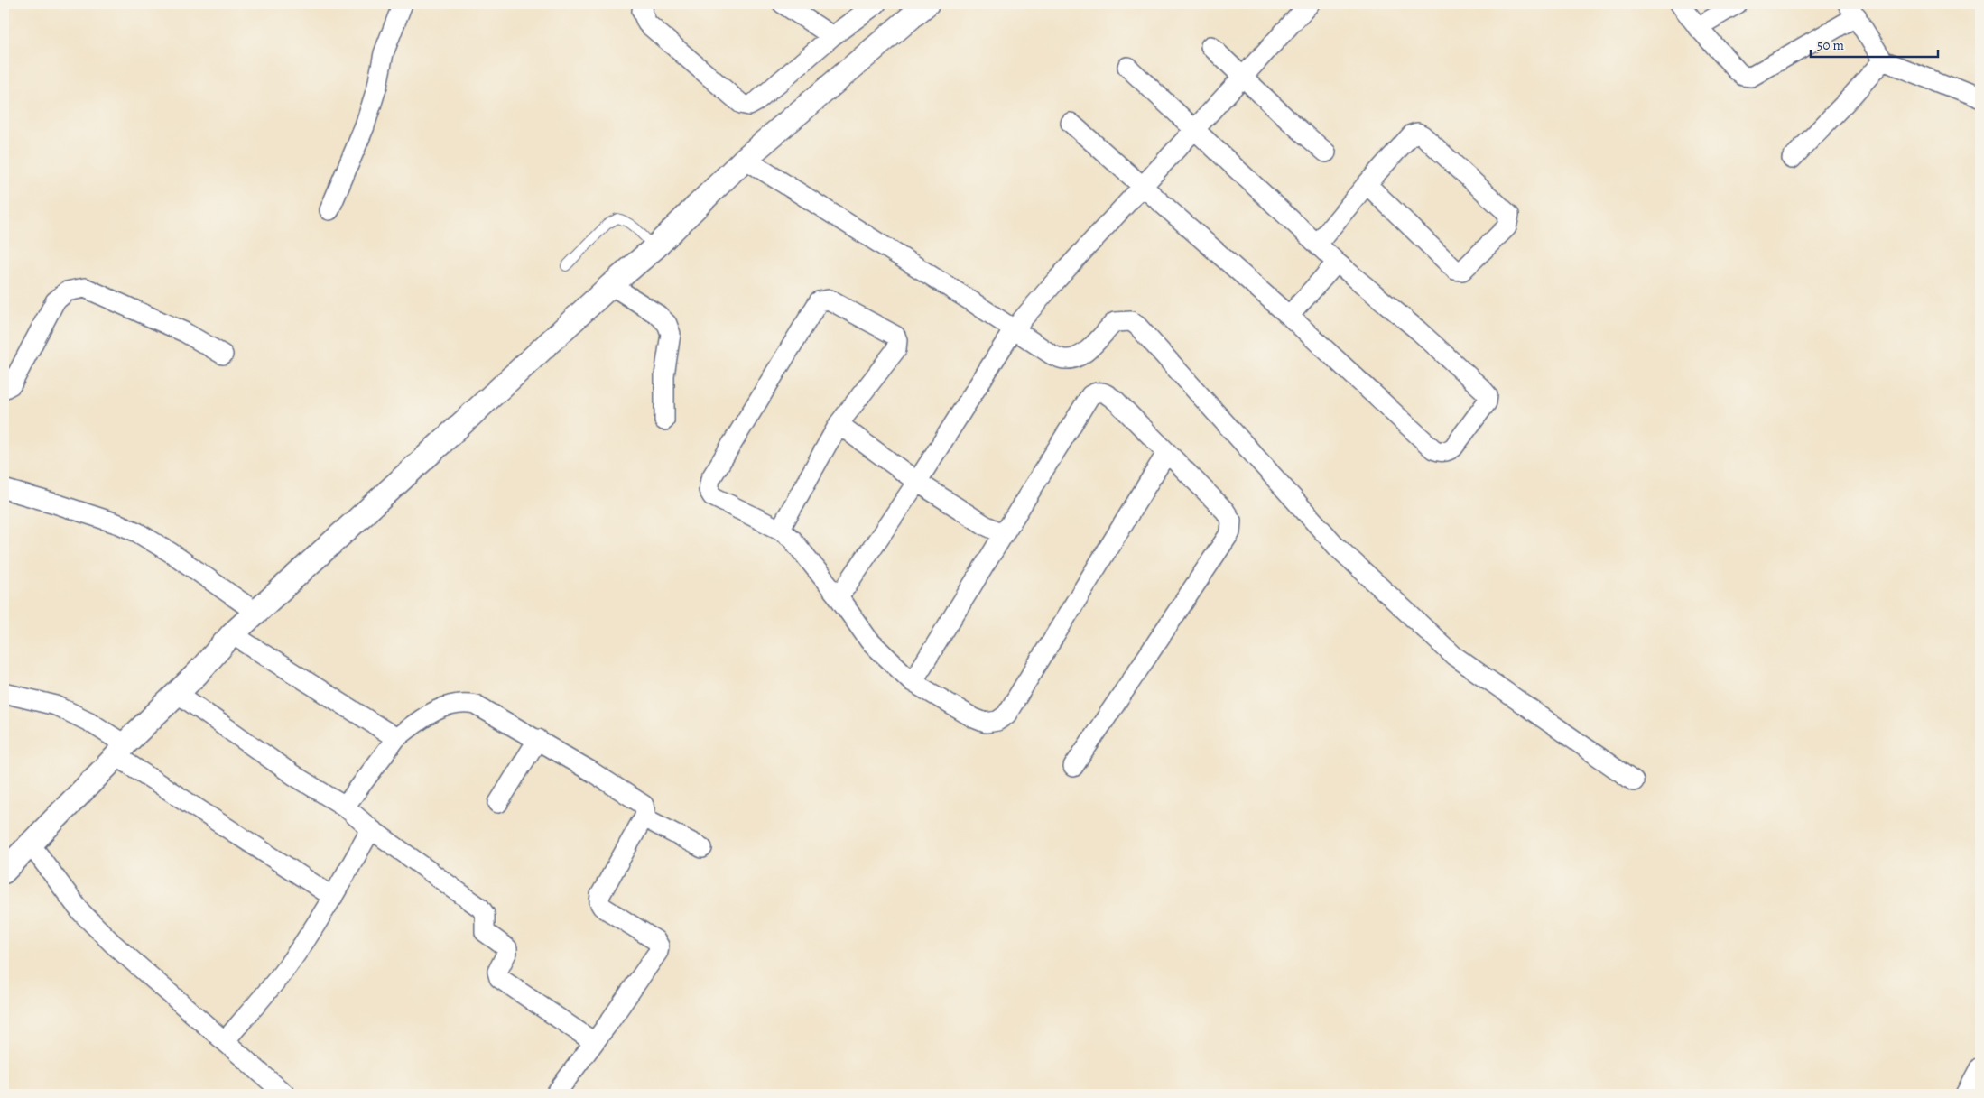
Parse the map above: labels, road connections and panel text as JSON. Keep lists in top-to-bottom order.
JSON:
{
  "scale_bar": "50 m"
}
